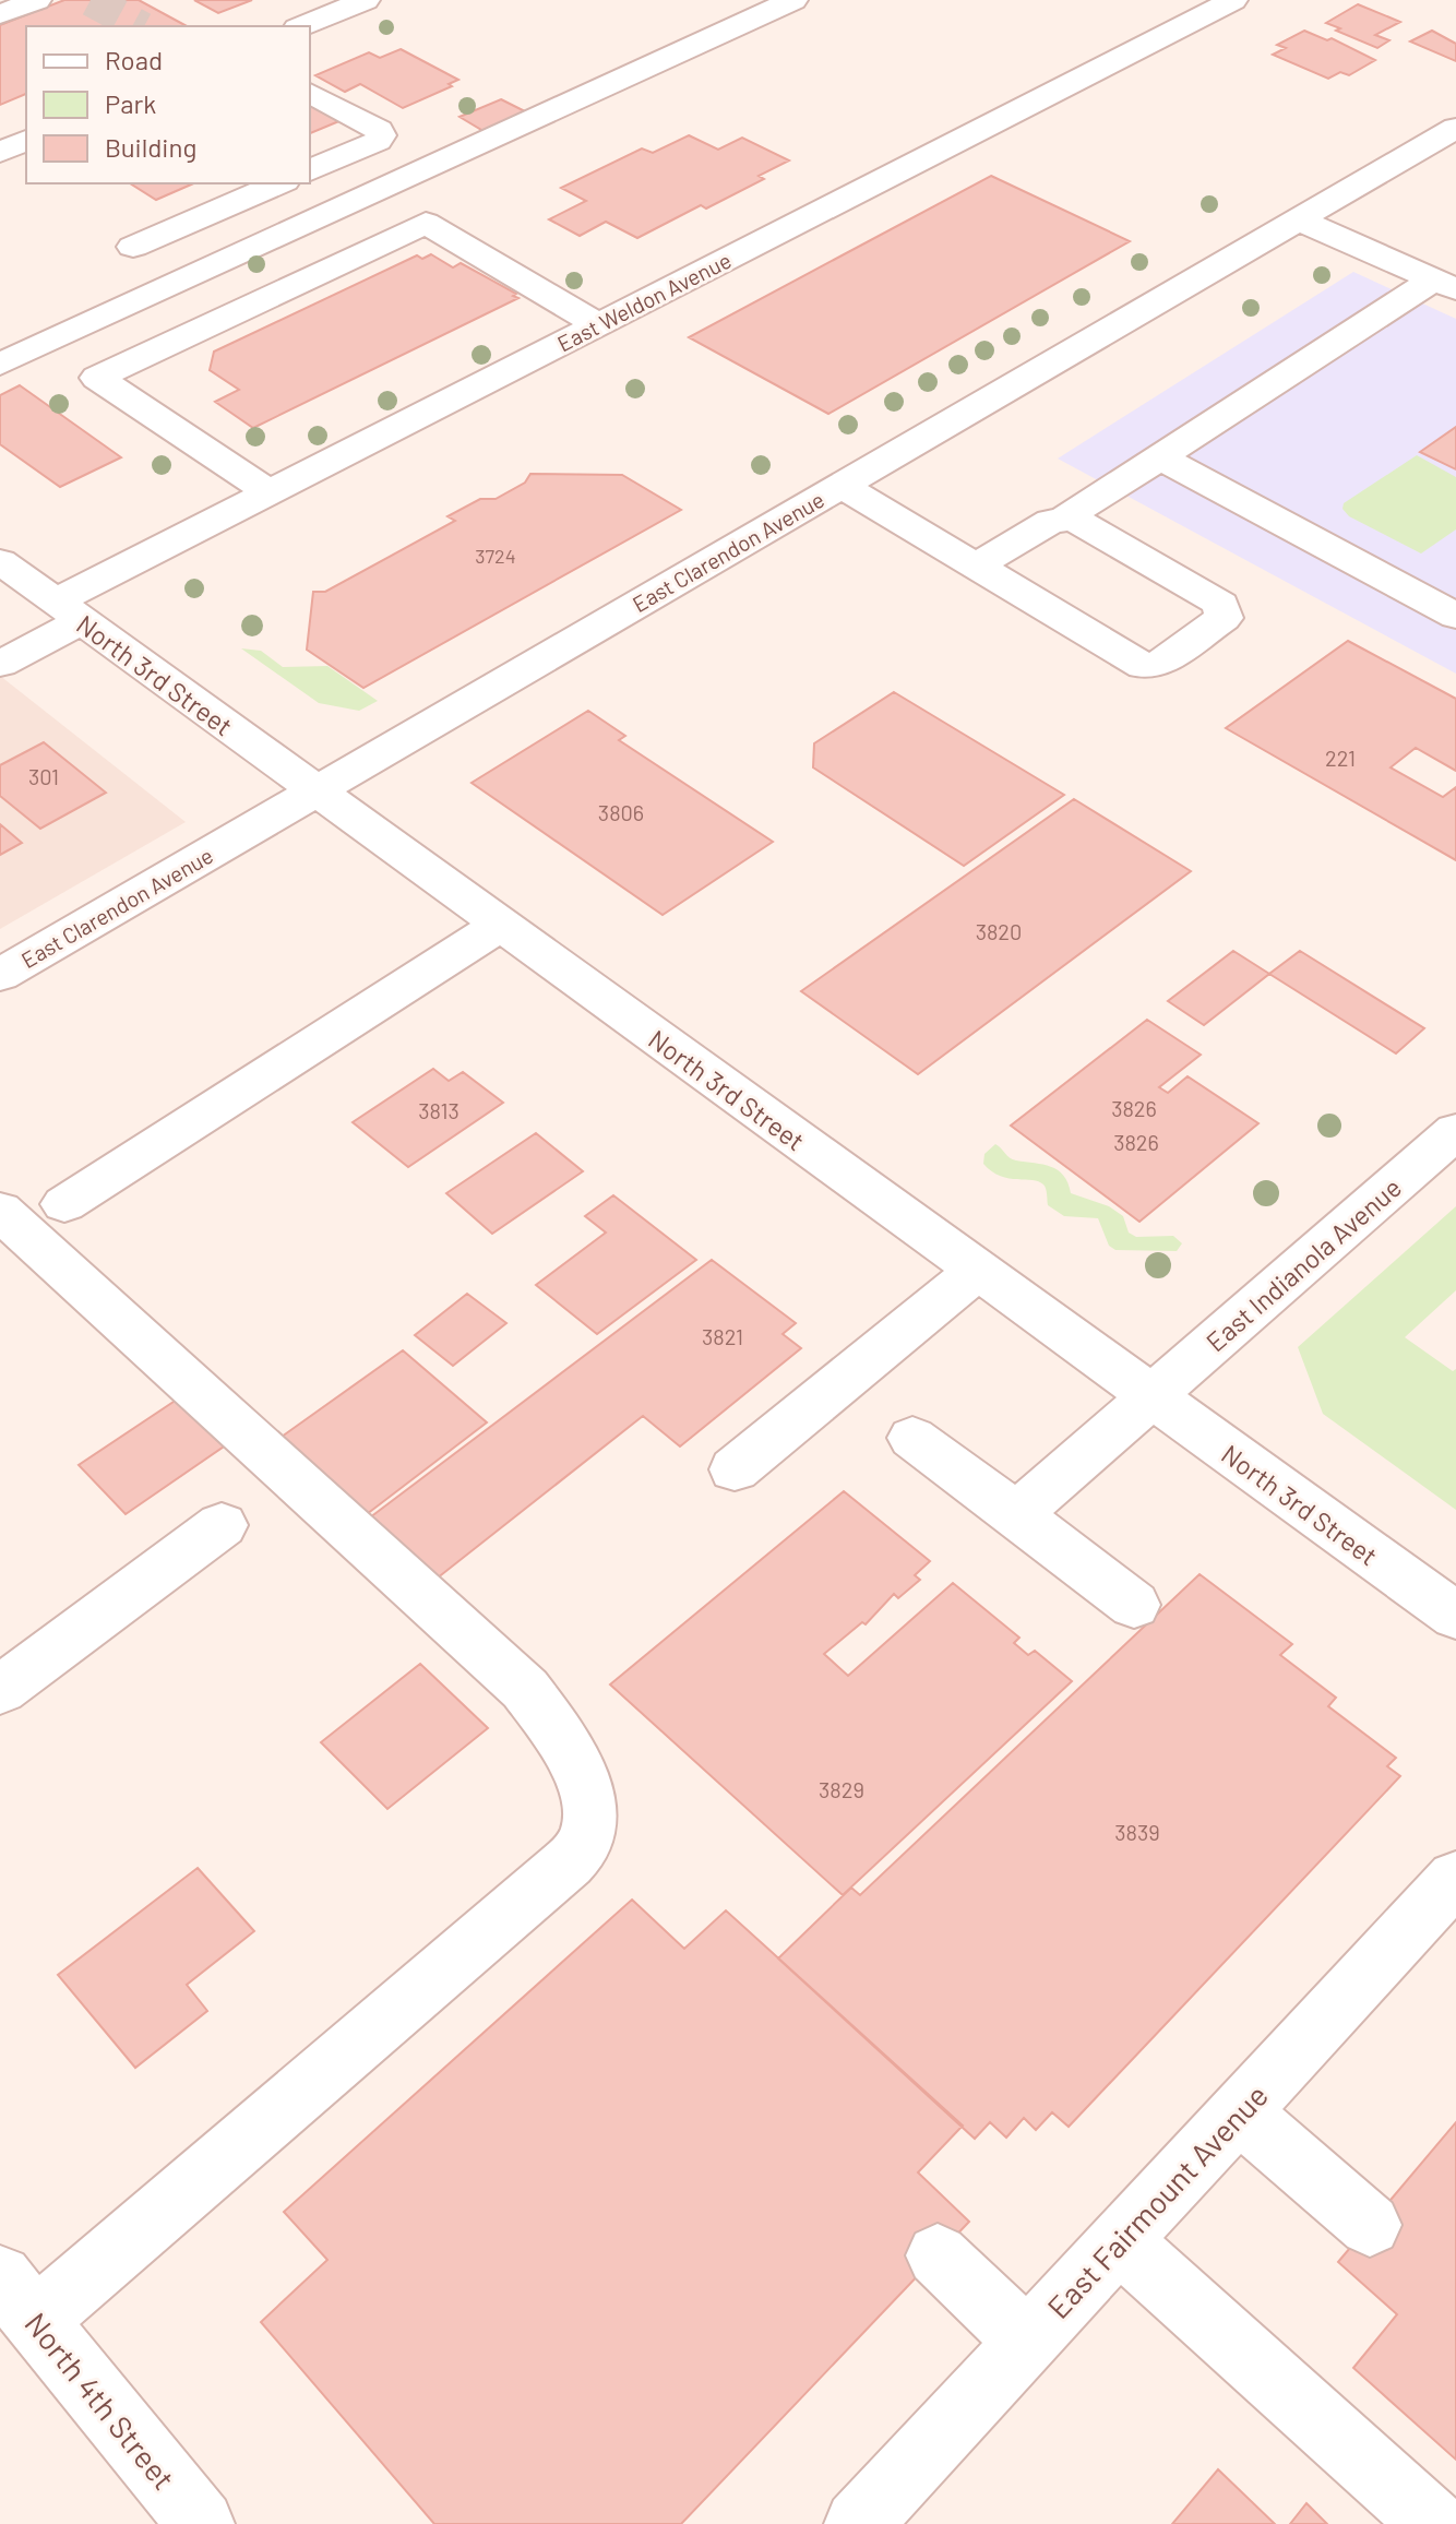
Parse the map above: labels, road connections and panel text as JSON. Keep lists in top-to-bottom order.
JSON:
{
  "streets": {
    "street": [
      "East Weldon Avenue",
      "East Clarendon Avenue",
      "North 3rd Street",
      "East Indianola Avenue",
      "East Fairmount Avenue",
      "North 4th Street"
    ]
  },
  "crossings": [
    ["East Weldon Avenue", "North 3rd Street"],
    ["East Clarendon Avenue", "North 3rd Street"],
    ["North 3rd Street", "East Indianola Avenue"]
  ],
  "house_numbers": [
    "3724",
    "221",
    "301",
    "3806",
    "3820",
    "3826",
    "3813",
    "3826",
    "3821",
    "3829",
    "3839"
  ],
  "legend": ["Road", "Park", "Building"]
}
